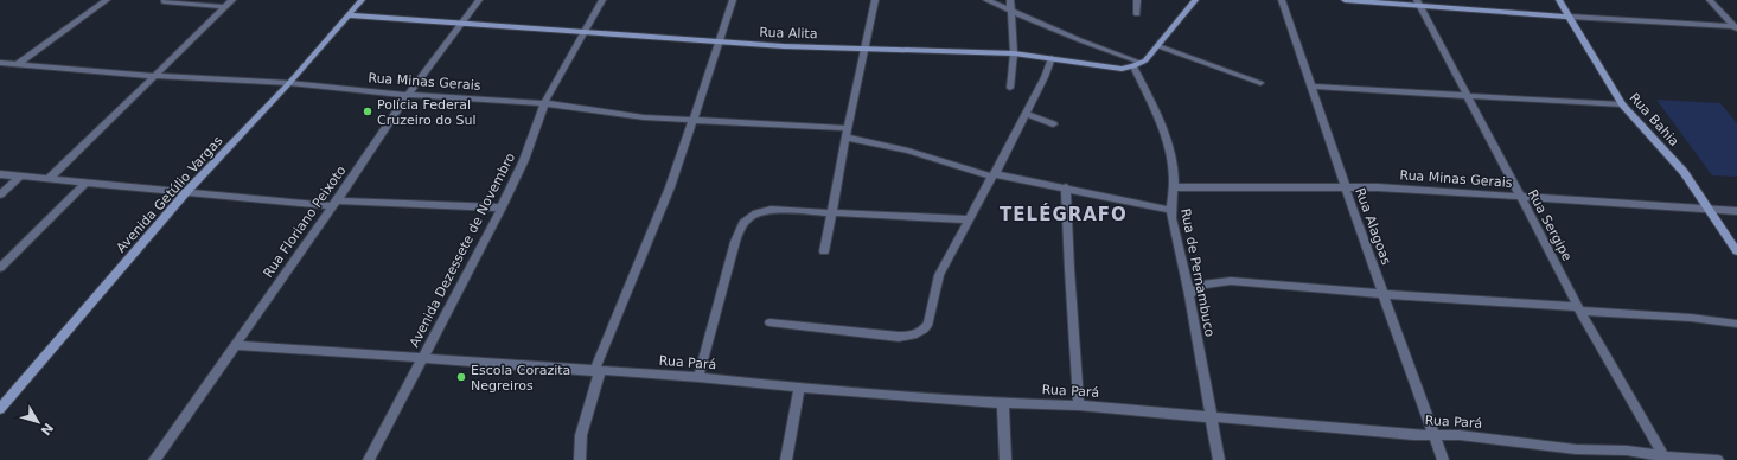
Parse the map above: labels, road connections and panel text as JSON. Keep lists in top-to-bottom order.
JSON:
{
  "streets": {
    "street": [
      "Rua Alita",
      "Rua Minas Gerais",
      "Rua Bahia",
      "Avenida Getúlio Vargas",
      "Rua Floriano Peixoto",
      "Rua Sergipe",
      "Rua Alagoas",
      "Avenida Dezessete de Novembro",
      "Rua de Pernambuco",
      "Rua Pará"
    ]
  },
  "crossings": [
    ["Rua Alita", "Avenida Getúlio Vargas"],
    ["Rua Alita", "Rua Floriano Peixoto"],
    ["Rua Alita", "Avenida Dezessete de Novembro"],
    ["Rua Alita", "Rua de Pernambuco"],
    ["Rua Minas Gerais", "Rua Bahia"],
    ["Rua Minas Gerais", "Avenida Getúlio Vargas"],
    ["Rua Minas Gerais", "Rua Floriano Peixoto"],
    ["Rua Minas Gerais", "Rua Sergipe"],
    ["Rua Minas Gerais", "Rua Alagoas"],
    ["Rua Minas Gerais", "Avenida Dezessete de Novembro"],
    ["Rua Minas Gerais", "Rua de Pernambuco"],
    ["Rua Floriano Peixoto", "Rua Pará"],
    ["Rua Sergipe", "Rua Pará"],
    ["Rua Alagoas", "Rua Pará"],
    ["Avenida Dezessete de Novembro", "Rua Pará"],
    ["Rua de Pernambuco", "Rua Pará"]
  ],
  "districts": ["TELÉGRAFO"],
  "places": ["Polícia Federal Cruzeiro do Sul", "Escola Corazita Negreiros"],
  "north": "bottom right"
}
